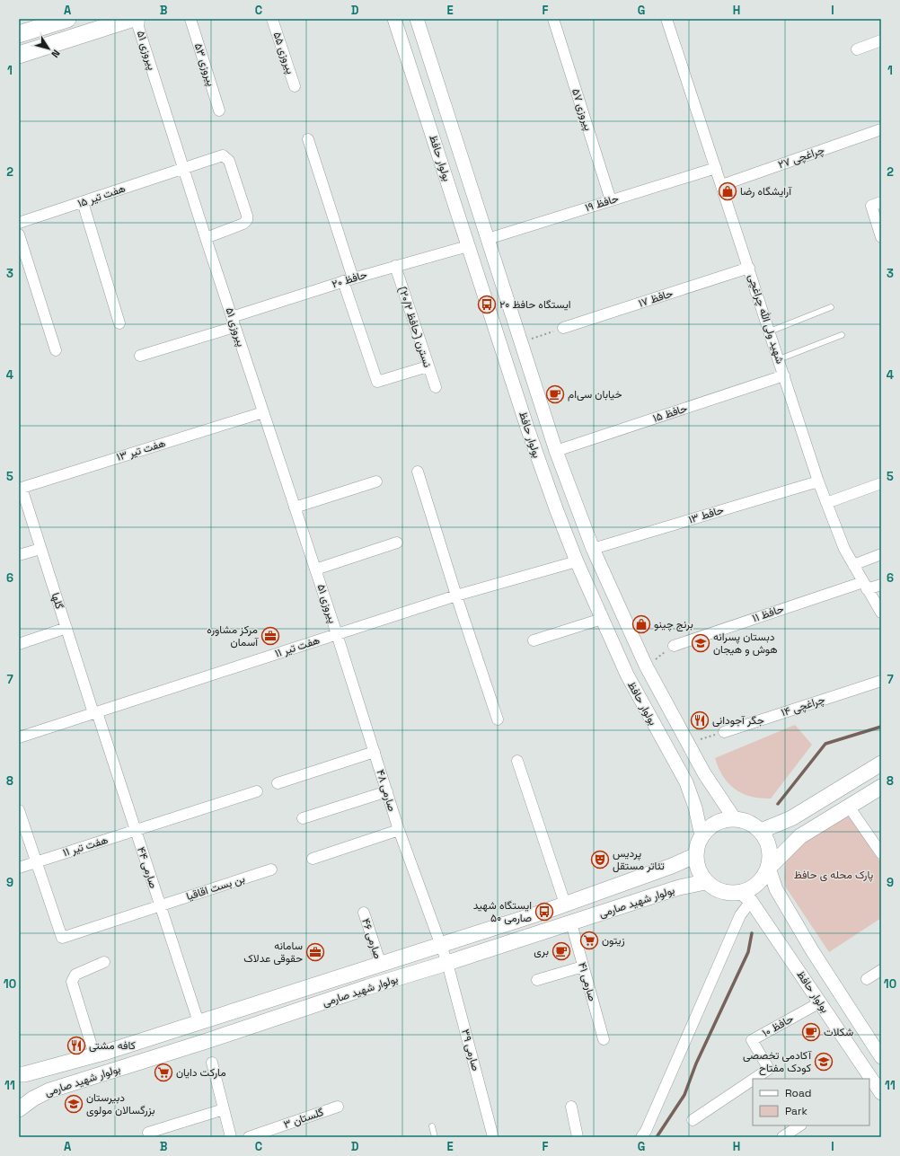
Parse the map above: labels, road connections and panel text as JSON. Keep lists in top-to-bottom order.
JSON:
{
  "streets": {
    "main road": ["بولوار شهید صارمی"],
    "street": [
      "پیروزی ۵۱",
      "پیروزی ۵۵",
      "پیروزی ۵۳",
      "پیروزی ۵۷",
      "چراغچی ۲۷",
      "بولوار حافظ",
      "هفت تیر ۱۵",
      "حافظ ۱۹",
      "حافظ ۲۰",
      "حافظ ۱۷",
      "شهید ولی الله چراغچی",
      "نسترن (حافظ ۲۰/۲)",
      "حافظ ۱۵",
      "هفت تیر ۱۳",
      "حافط ۱۳",
      "گلها",
      "حافظ ۱۱",
      "هفت تیر ۱۱",
      "چراغچی ۱۴",
      "صارمی ۴۸",
      "صارمی ۴۴",
      "بن بست اقاقیا",
      "صارمی ۴۶",
      "صارمی ۴۱",
      "حافظ ۱۰",
      "صارمی ۳۹",
      "گلستان ۳"
    ]
  },
  "crossings": [
    ["پیروزی ۵۱", "هفت تیر ۱۵"],
    ["پیروزی ۵۱", "حافظ ۲۰"],
    ["پیروزی ۵۱", "هفت تیر ۱۳"],
    ["پیروزی ۵۱", "هفت تیر ۱۱"],
    ["پیروزی ۵۱", "صارمی ۴۸"],
    ["پیروزی ۵۷", "حافظ ۱۹"],
    ["چراغچی ۲۷", "شهید ولی الله چراغچی"],
    ["بولوار حافظ", "حافظ ۱۹"],
    ["بولوار حافظ", "حافظ ۲۰"],
    ["بولوار حافظ", "حافظ ۱۵"],
    ["بولوار حافظ", "حافط ۱۳"],
    ["بولوار حافظ", "هفت تیر ۱۱"],
    ["بولوار حافظ", "بولوار شهید صارمی"],
    ["بولوار حافظ", "حافظ ۱۰"],
    ["حافظ ۱۹", "شهید ولی الله چراغچی"],
    ["حافظ ۲۰", "نسترن (حافظ ۲۰/۲)"],
    ["حافظ ۱۷", "شهید ولی الله چراغچی"],
    ["شهید ولی الله چراغچی", "حافظ ۱۵"],
    ["شهید ولی الله چراغچی", "حافط ۱۳"],
    ["شهید ولی الله چراغچی", "حافظ ۱۱"],
    ["هفت تیر ۱۳", "گلها"],
    ["گلها", "هفت تیر ۱۱"],
    ["گلها", "صارمی ۴۴"],
    ["هفت تیر ۱۱", "صارمی ۴۸"],
    ["هفت تیر ۱۱", "صارمی ۴۴"],
    ["هفت تیر ۱۱", "بن بست اقاقیا"],
    ["صارمی ۴۸", "بولوار شهید صارمی"],
    ["صارمی ۴۸", "صارمی ۳۹"],
    ["صارمی ۴۴", "بن بست اقاقیا"],
    ["صارمی ۴۴", "بولوار شهید صارمی"],
    ["بولوار شهید صارمی", "صارمی ۴۶"],
    ["بولوار شهید صارمی", "صارمی ۴۱"],
    ["بولوار شهید صارمی", "صارمی ۳۹"]
  ],
  "parks": ["پارک محله ی حافظ"],
  "places": {
    "shop": ["آرایشگاه رضا", "برنج چینو"],
    "bus stop": ["ایستگاه حافظ ۲۰", "ایستگاه شهید صارمی ۵۰"],
    "cafe": ["خیابان سی‌ام", "بری", "شکلات"],
    "office": ["مرکز مشاوره آسمان", "سامانه حقوقی عدلاک"],
    "school or university": ["دبستان پسرانه هوش و هیجان", "آکادمی تخصصی کودک مفتاح", "دبیرستان بزرگسالان مولوی"],
    "restaurant": ["جگر آجودانی", "کافه مشتی"],
    "theatre": ["پردیس تئاتر مستقل"],
    "supermarket": ["زیتون", "مارکت دایان"]
  },
  "legend": ["Road", "Park"],
  "north": "bottom right",
  "grid": {
    "columns": [
      "A",
      "B",
      "C",
      "D",
      "E",
      "F",
      "G",
      "H",
      "I"
    ],
    "rows": [
      "1",
      "2",
      "3",
      "4",
      "5",
      "6",
      "7",
      "8",
      "9",
      "10",
      "11"
    ]
  }
}
